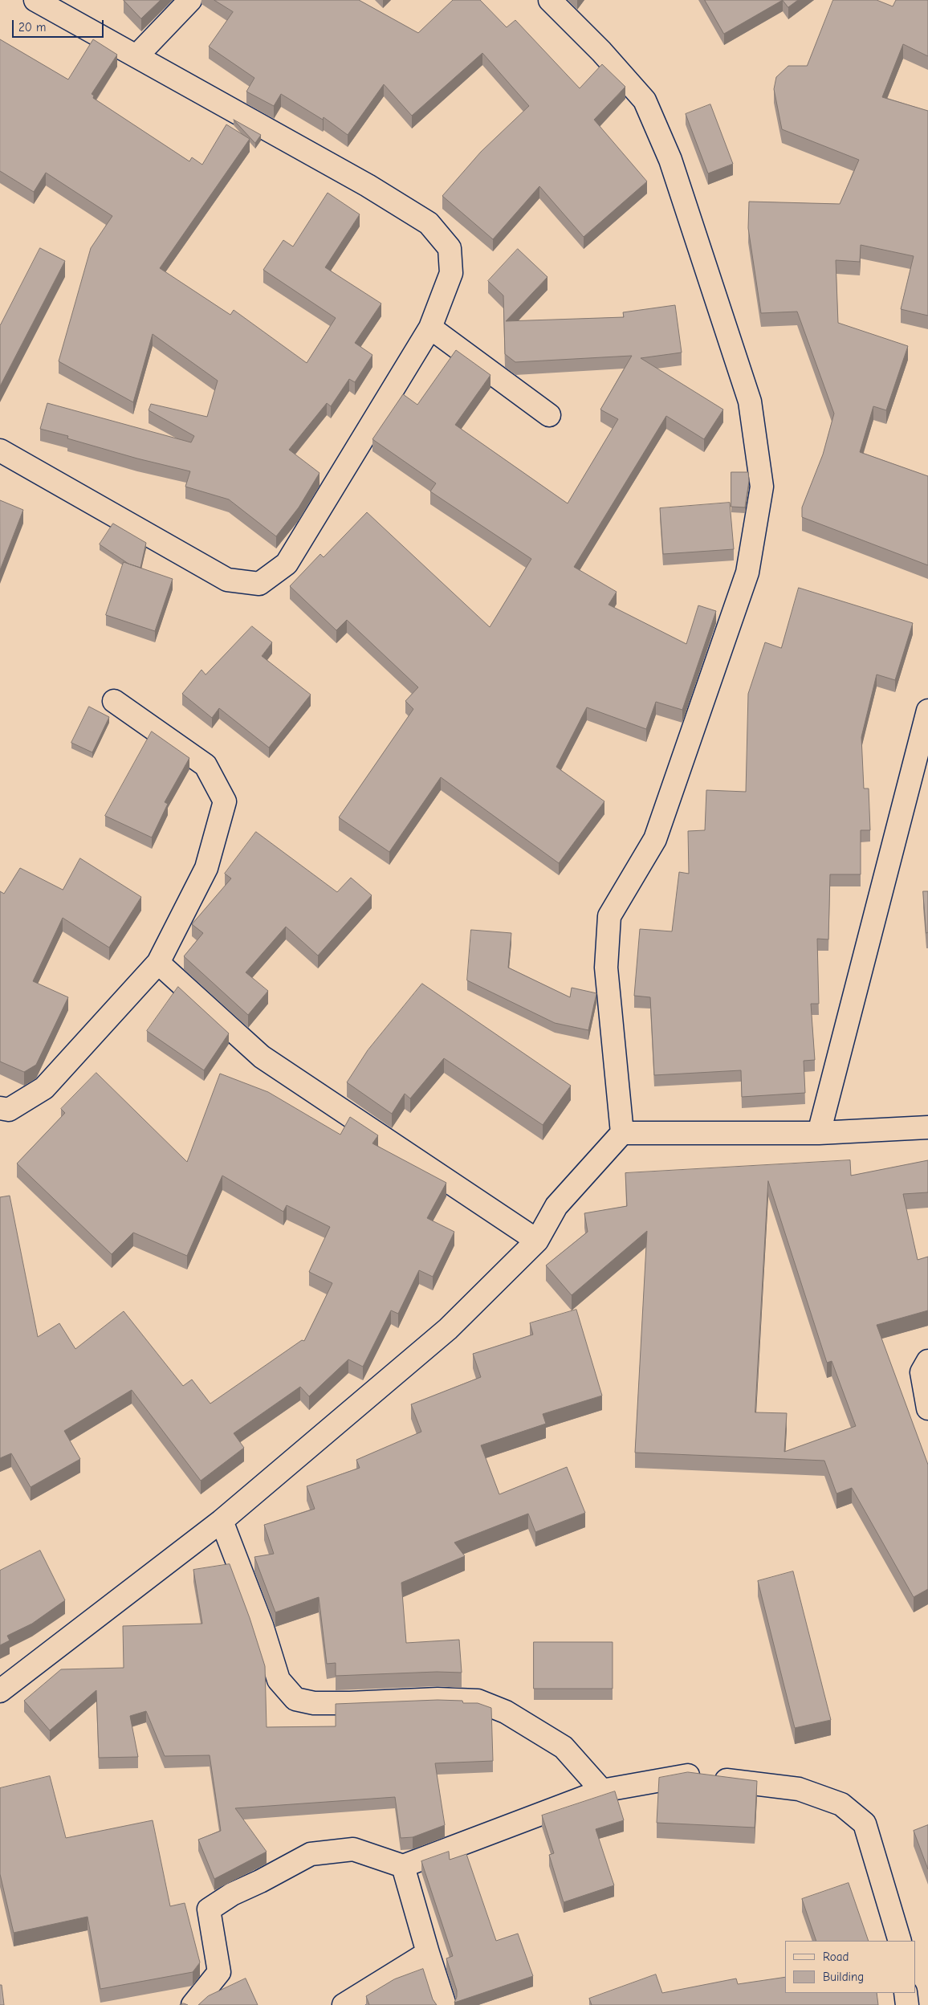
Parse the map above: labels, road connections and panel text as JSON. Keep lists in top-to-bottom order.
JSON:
{
  "legend": ["Road", "Building"],
  "scale_bar": "20 m"
}
